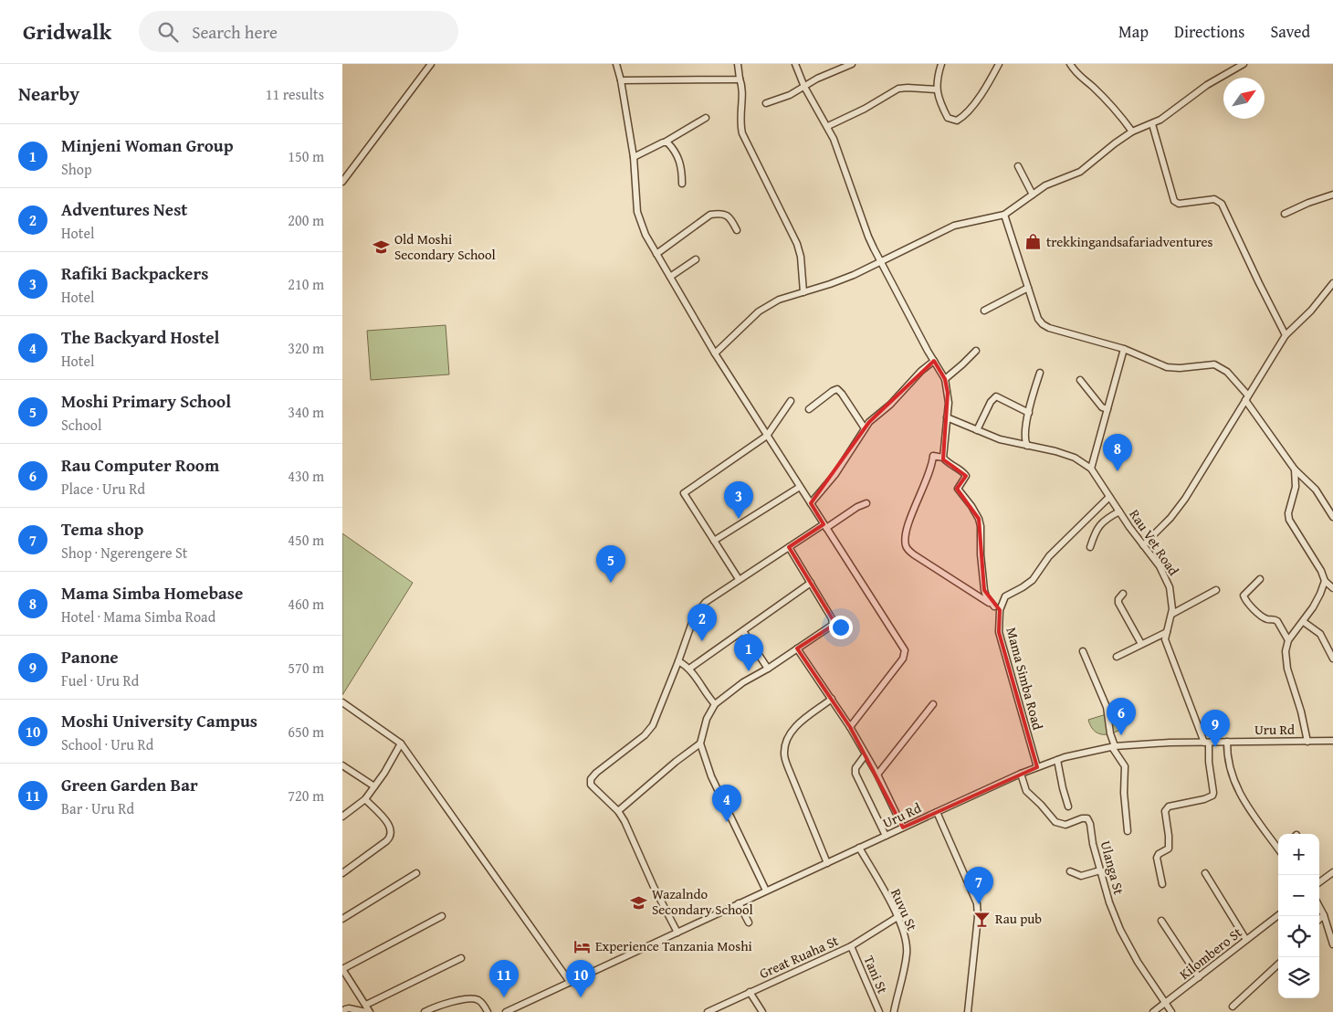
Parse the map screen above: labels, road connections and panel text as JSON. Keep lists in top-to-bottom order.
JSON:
{
  "streets": {
    "street": [
      "Rau Vet Road",
      "Mama Simba Road",
      "Uru Rd",
      "Ulanga St",
      "Ruvu St",
      "Kilombero St",
      "Great Ruaha St",
      "Tani St"
    ]
  },
  "crossings": [
    ["Rau Vet Road", "Uru Rd"],
    ["Mama Simba Road", "Uru Rd"],
    ["Uru Rd", "Ulanga St"],
    ["Uru Rd", "Ruvu St"],
    ["Ulanga St", "Kilombero St"],
    ["Ruvu St", "Great Ruaha St"],
    ["Great Ruaha St", "Tani St"]
  ],
  "places": {
    "shop": ["trekkingandsafariadventures"],
    "school or university": ["Old Moshi Secondary School", "Wazalndo Secondary School"],
    "bar": ["Rau pub"],
    "hotel": ["Experience Tanzania Moshi"]
  },
  "north": "top right",
  "page": {
    "header": "Gridwalk",
    "search": "Search here",
    "nav": ["Map", "Directions", "Saved"],
    "heading": ["Nearby", "11 results"],
    "list": [
      {
        "mark": "1",
        "name": "Minjeni Woman Group",
        "note": "Shop",
        "value": "150 m"
      },
      {
        "mark": "2",
        "name": "Adventures Nest",
        "note": "Hotel",
        "value": "200 m"
      },
      {
        "mark": "3",
        "name": "Rafiki Backpackers",
        "note": "Hotel",
        "value": "210 m"
      },
      {
        "mark": "4",
        "name": "The Backyard Hostel",
        "note": "Hotel",
        "value": "320 m"
      },
      {
        "mark": "5",
        "name": "Moshi Primary School",
        "note": "School",
        "value": "340 m"
      },
      {
        "mark": "6",
        "name": "Rau Computer Room",
        "note": "Place · Uru Rd",
        "value": "430 m"
      },
      {
        "mark": "7",
        "name": "Tema shop",
        "note": "Shop · Ngerengere St",
        "value": "450 m"
      },
      {
        "mark": "8",
        "name": "Mama Simba Homebase",
        "note": "Hotel · Mama Simba Road",
        "value": "460 m"
      },
      {
        "mark": "9",
        "name": "Panone",
        "note": "Fuel · Uru Rd",
        "value": "570 m"
      },
      {
        "mark": "10",
        "name": "Moshi University Campus",
        "note": "School · Uru Rd",
        "value": "650 m"
      },
      {
        "mark": "11",
        "name": "Green Garden Bar",
        "note": "Bar · Uru Rd",
        "value": "720 m"
      }
    ],
    "pins": [
      "8",
      "3",
      "5",
      "2",
      "1",
      "6",
      "9",
      "4",
      "7",
      "10",
      "11"
    ],
    "map_buttons": ["+", "−"]
  }
}
